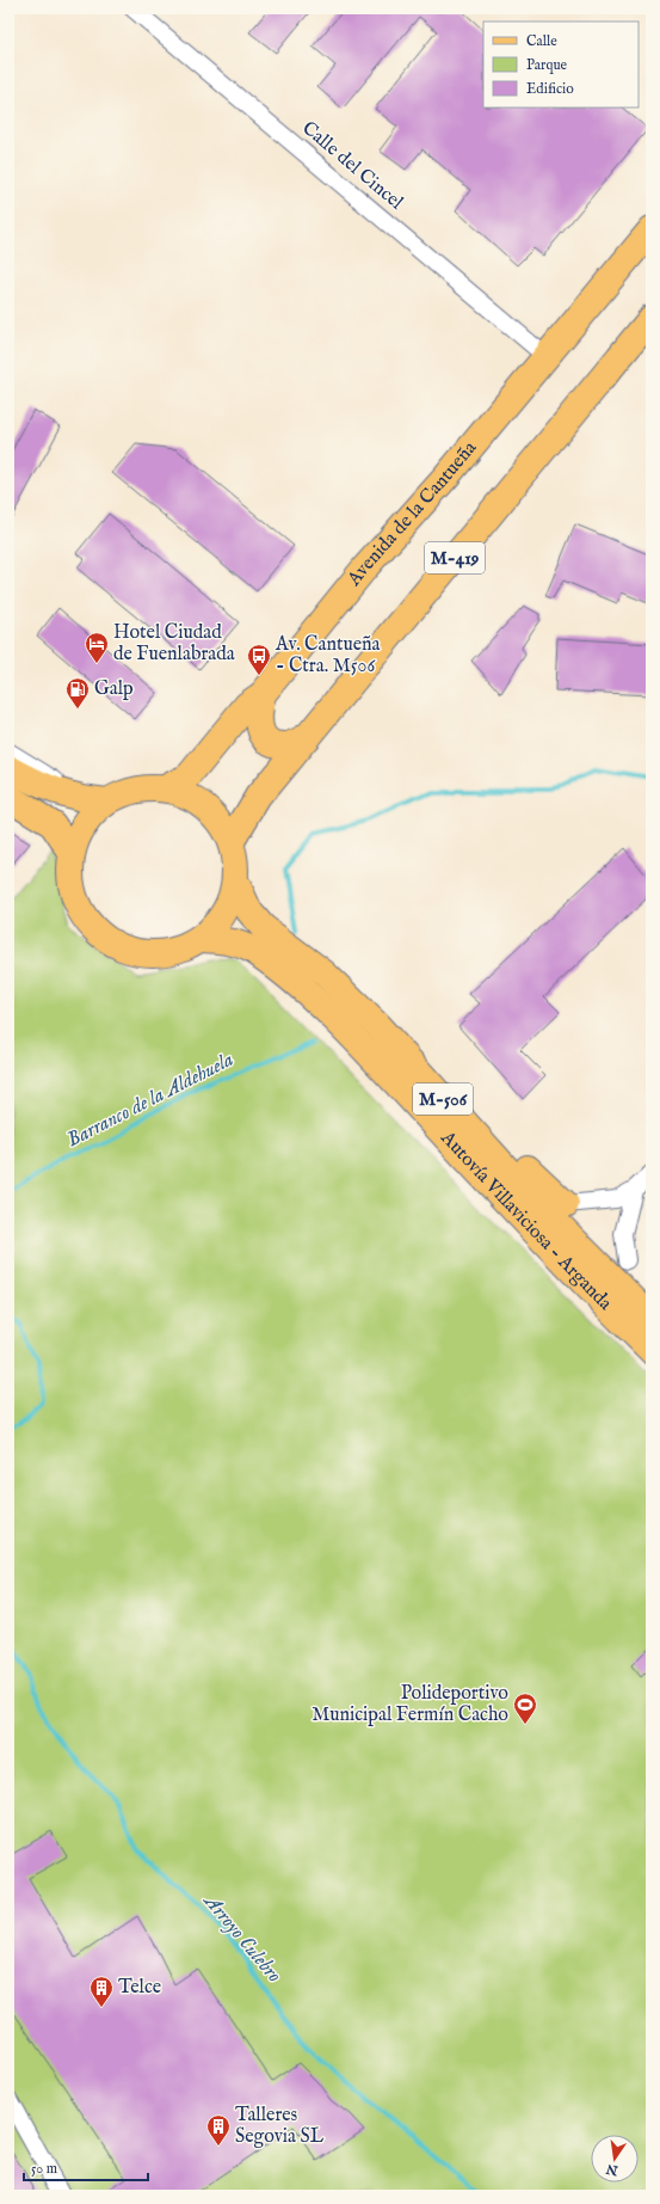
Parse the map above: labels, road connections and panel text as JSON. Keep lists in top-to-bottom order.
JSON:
{
  "streets": {
    "main road": [
      "Avenida de la Cantueña",
      "M-419",
      "M-506",
      "Autovía Villaviciosa - Arganda"
    ],
    "street": ["Calle del Cincel"]
  },
  "crossings": [
    ["Calle del Cincel", "Avenida de la Cantueña"],
    ["Avenida de la Cantueña", "M-419"],
    ["Avenida de la Cantueña", "M-506"],
    ["Avenida de la Cantueña", "Autovía Villaviciosa - Arganda"],
    ["M-419", "M-506"],
    ["M-419", "Autovía Villaviciosa - Arganda"],
    ["M-506", "Autovía Villaviciosa - Arganda"]
  ],
  "water": ["Barranco de la Aldehuela", "Arroyo Culebro"],
  "places": {
    "hotel": ["Hotel Ciudad de Fuenlabrada"],
    "bus stop": ["Av. Cantueña - Ctra. M506"],
    "fuel station": ["Galp"],
    "sports": ["Polideportivo Municipal Fermín Cacho"],
    "building": ["Telce", "Talleres Segovia SL"]
  },
  "legend": ["Calle", "Parque", "Edificio"],
  "scale_bar": "50 m",
  "north": "bottom"
}
